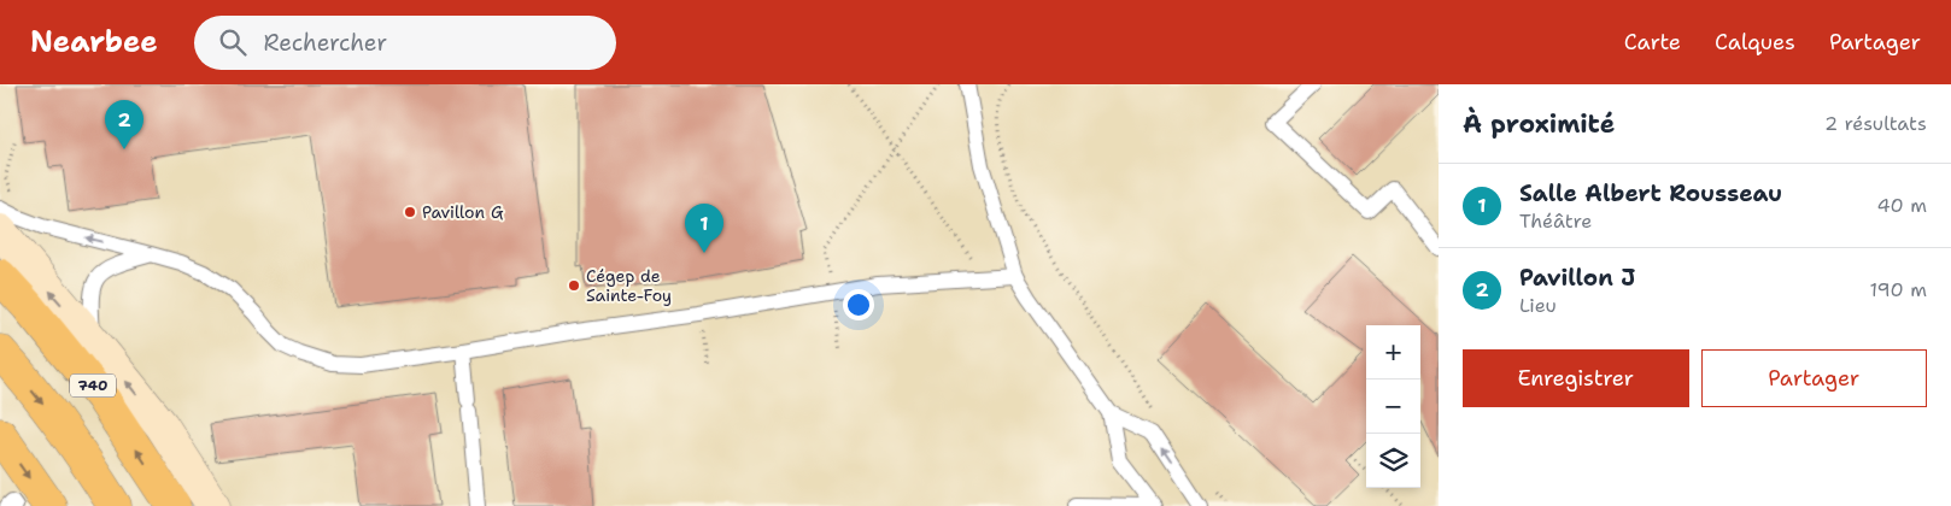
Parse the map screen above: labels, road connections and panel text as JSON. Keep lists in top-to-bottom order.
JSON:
{
  "streets": {
    "highway": ["740"]
  },
  "places": ["Pavillon G", "Cégep de Sainte-Foy"],
  "page": {
    "header": "Nearbee",
    "search": "Rechercher",
    "nav": ["Carte", "Calques", "Partager"],
    "heading": ["À proximité", "2 résultats"],
    "pins": ["2", "1"],
    "list": [
      {
        "mark": "1",
        "name": "Salle Albert Rousseau",
        "note": "Théâtre",
        "value": "40 m"
      },
      {
        "mark": "2",
        "name": "Pavillon J",
        "note": "Lieu",
        "value": "190 m"
      }
    ],
    "map_buttons": ["+", "−"],
    "buttons": ["Enregistrer", "Partager"]
  }
}
